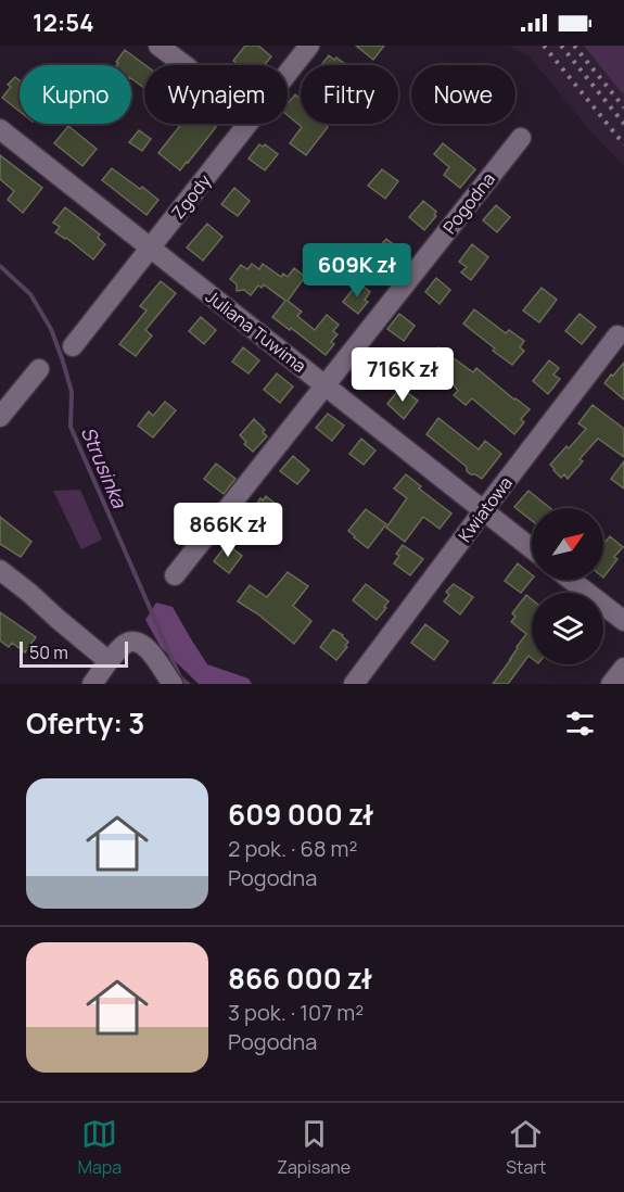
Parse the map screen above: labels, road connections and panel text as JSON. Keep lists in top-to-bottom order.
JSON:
{
  "streets": {
    "street": [
      "Zgody",
      "Pogodna",
      "Juliana Tuwima",
      "Kwiatowa"
    ]
  },
  "crossings": [
    ["Zgody", "Juliana Tuwima"],
    ["Pogodna", "Juliana Tuwima"],
    ["Juliana Tuwima", "Kwiatowa"]
  ],
  "water": ["Strusinka"],
  "scale_bar": "50 m",
  "north": "top right",
  "page": {
    "status": "12:54",
    "chip": [
      "Kupno",
      "Wynajem",
      "Filtry",
      "Nowe"
    ],
    "price": ["609K zł", "716K zł", "866K zł"],
    "scale": "50 m",
    "heading": "Oferty: 3",
    "list": [
      {
        "name": "609 000 zł",
        "note": "2 pok. · 68 m² · Pogodna"
      },
      {
        "name": "866 000 zł",
        "note": "3 pok. · 107 m² · Pogodna"
      }
    ],
    "tabs": ["Mapa", "Zapisane", "Start"]
  }
}
